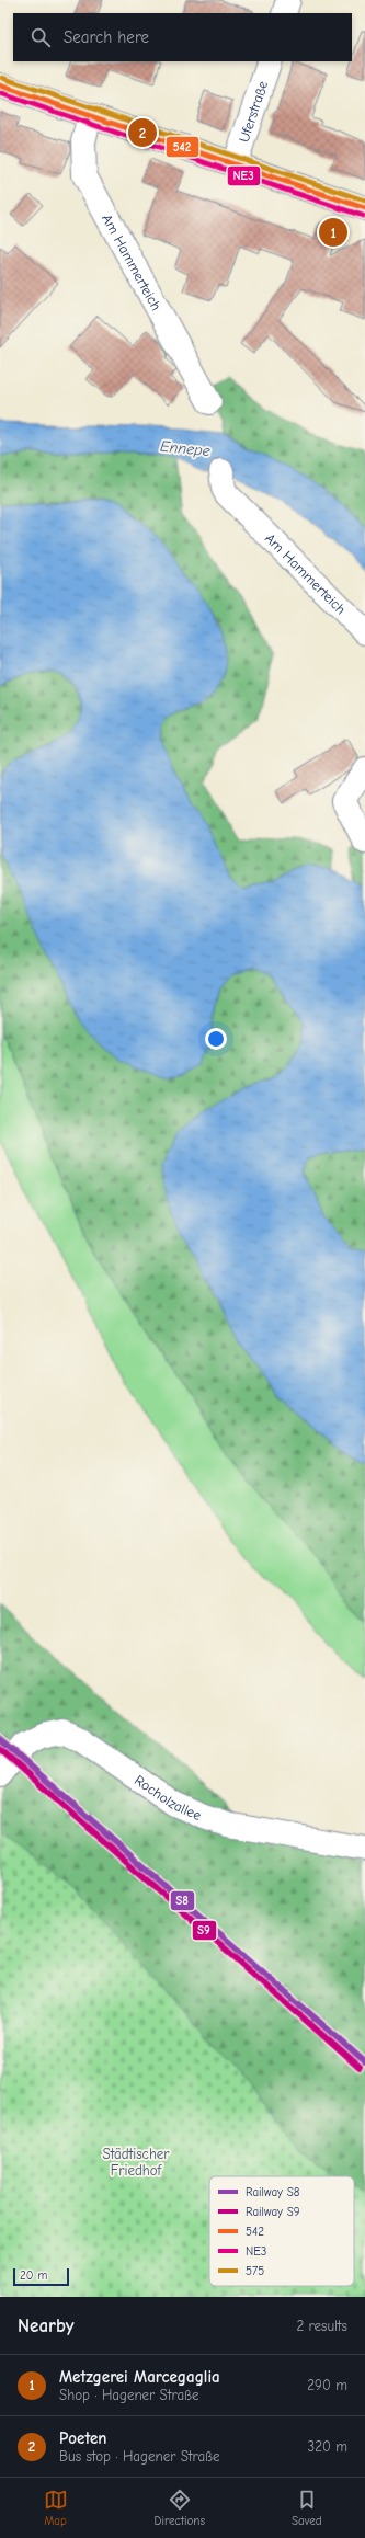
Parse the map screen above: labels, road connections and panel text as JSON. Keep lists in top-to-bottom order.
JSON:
{
  "streets": {
    "street": ["Uferstraße", "Am Hammerteich", "Rocholzallee"]
  },
  "water": ["Ennepe"],
  "parks": ["Städtischer Friedhof"],
  "lines": [
    "transit line 575",
    "transit line 542",
    "transit line NE3",
    "rail line S8",
    "rail line S9"
  ],
  "legend": [
    "Railway S8",
    "Railway S9",
    "542",
    "NE3",
    "575"
  ],
  "scale_bar": "20 m",
  "page": {
    "search": "Search here",
    "pins": ["2", "1"],
    "scale": "20 m",
    "heading": ["Nearby", "2 results"],
    "list": [
      {
        "mark": "1",
        "name": "Metzgerei Marcegaglia",
        "note": "Shop · Hagener Straße",
        "value": "290 m"
      },
      {
        "mark": "2",
        "name": "Poeten",
        "note": "Bus stop · Hagener Straße",
        "value": "320 m"
      }
    ],
    "nav": ["Map", "Directions", "Saved"]
  }
}
